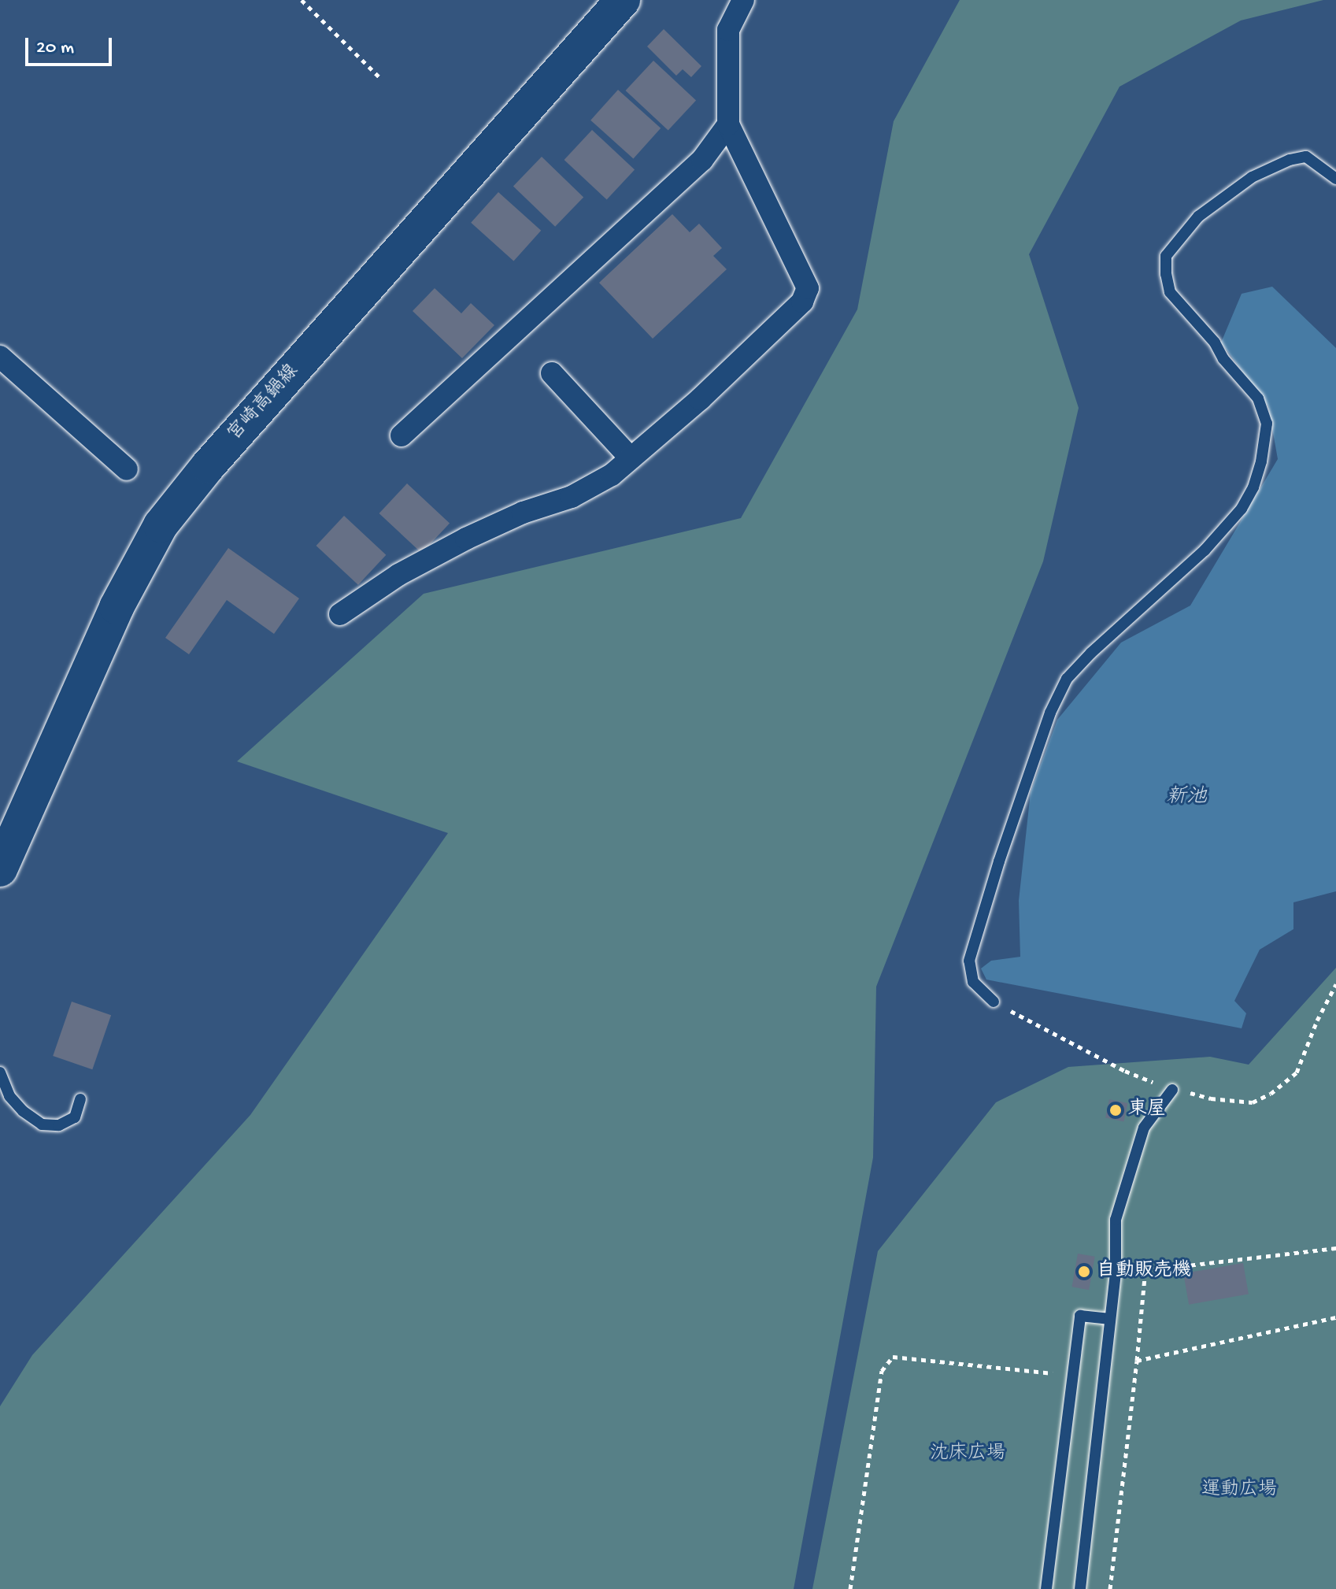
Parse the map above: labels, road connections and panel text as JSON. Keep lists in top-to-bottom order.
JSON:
{
  "streets": {
    "main road": ["宮崎高鍋線"]
  },
  "water": ["新池"],
  "parks": ["沈床広場", "運動広場"],
  "places": ["東屋", "自動販売機"],
  "scale_bar": "20 m"
}
